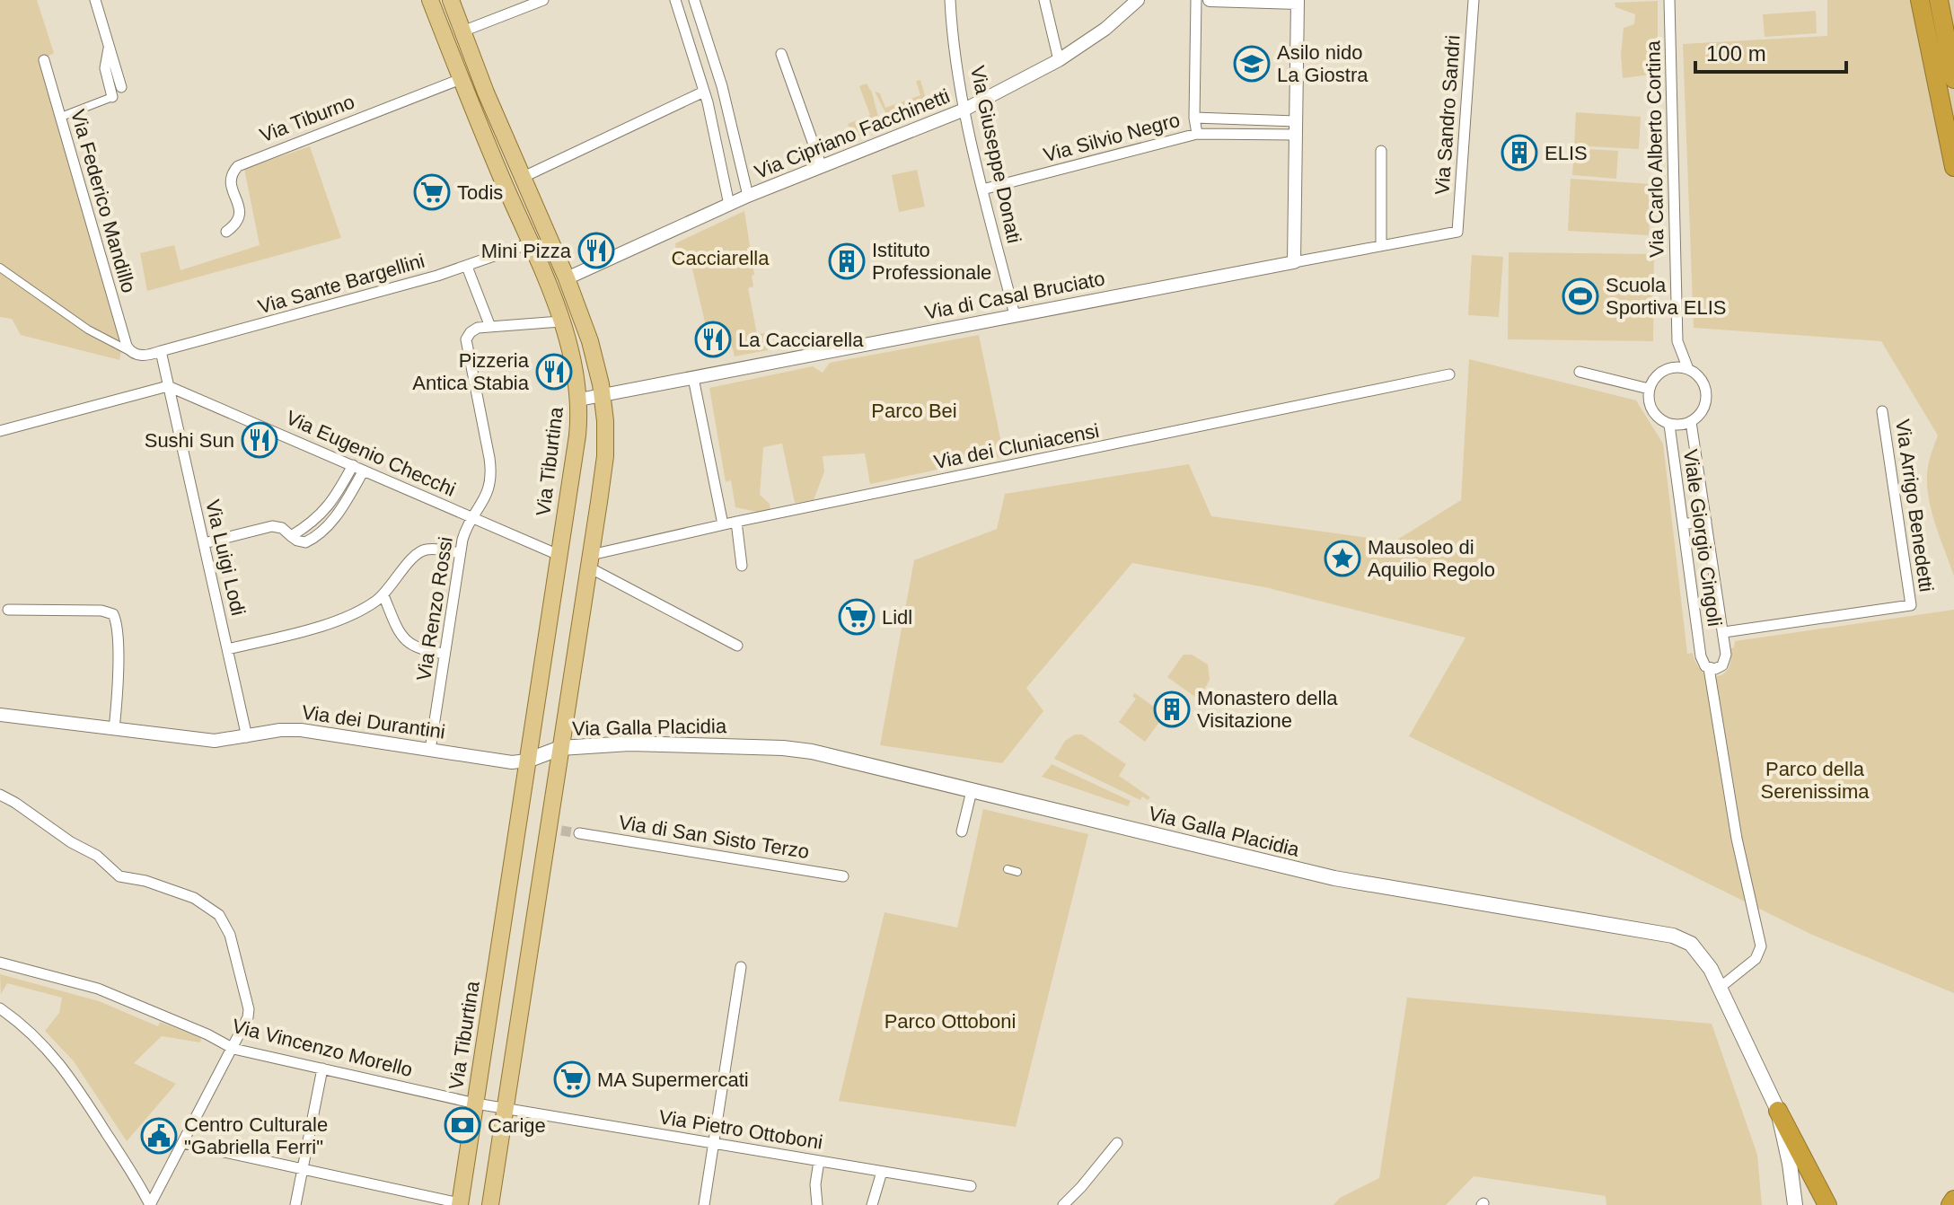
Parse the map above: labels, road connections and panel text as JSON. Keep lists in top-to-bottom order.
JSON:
{
  "streets": {
    "main road": ["Via Tiburtina", "Via Galla Placidia"],
    "street": [
      "Via Sandro Sandri",
      "Via Tiburno",
      "Via Cipriano Facchinetti",
      "Via Silvio Negro",
      "Via Carlo Alberto Cortina",
      "Via Giuseppe Donati",
      "Via Federico Mandillo",
      "Via Sante Bargellini",
      "Via di Casal Bruciato",
      "Via dei Cluniacensi",
      "Via Eugenio Checchi",
      "Via Arrigo Benedetti",
      "Viale Giorgio Cingoli",
      "Via Luigi Lodi",
      "Via Renzo Rossi",
      "Via dei Durantini",
      "Via di San Sisto Terzo",
      "Via Vincenzo Morello",
      "Via Pietro Ottoboni"
    ]
  },
  "crossings": [
    ["Via Sandro Sandri", "Via di Casal Bruciato"],
    ["Via Tiburno", "Via Tiburtina"],
    ["Via Cipriano Facchinetti", "Via Giuseppe Donati"],
    ["Via Silvio Negro", "Via Giuseppe Donati"],
    ["Via Carlo Alberto Cortina", "Viale Giorgio Cingoli"],
    ["Via Giuseppe Donati", "Via di Casal Bruciato"],
    ["Via Federico Mandillo", "Via Sante Bargellini"],
    ["Via Sante Bargellini", "Via Tiburtina"],
    ["Via Sante Bargellini", "Via Luigi Lodi"],
    ["Via di Casal Bruciato", "Via Tiburtina"],
    ["Via Eugenio Checchi", "Via Tiburtina"],
    ["Via Eugenio Checchi", "Via Luigi Lodi"],
    ["Via Eugenio Checchi", "Via Renzo Rossi"],
    ["Via Tiburtina", "Via dei Durantini"],
    ["Via Tiburtina", "Via Vincenzo Morello"],
    ["Via Tiburtina", "Via Pietro Ottoboni"],
    ["Via Luigi Lodi", "Via dei Durantini"],
    ["Via Renzo Rossi", "Via dei Durantini"]
  ],
  "parks": [
    "Cacciarella",
    "Parco Bei",
    "Parco della Serenissima",
    "Parco Ottoboni"
  ],
  "places": {
    "school or university": ["Asilo nido La Giostra"],
    "building": ["ELIS", "Istituto Professionale", "Monastero della Visitazione"],
    "supermarket": ["Todis", "Lidl", "MA Supermercati"],
    "restaurant": [
      "Mini Pizza",
      "La Cacciarella",
      "Pizzeria Antica Stabia",
      "Sushi Sun"
    ],
    "sports": ["Scuola Sportiva ELIS"],
    "place": ["Mausoleo di Aquilio Regolo"],
    "bank": ["Carige"],
    "public building": ["Centro Culturale \"Gabriella Ferri\""]
  },
  "scale_bar": "100 m"
}
